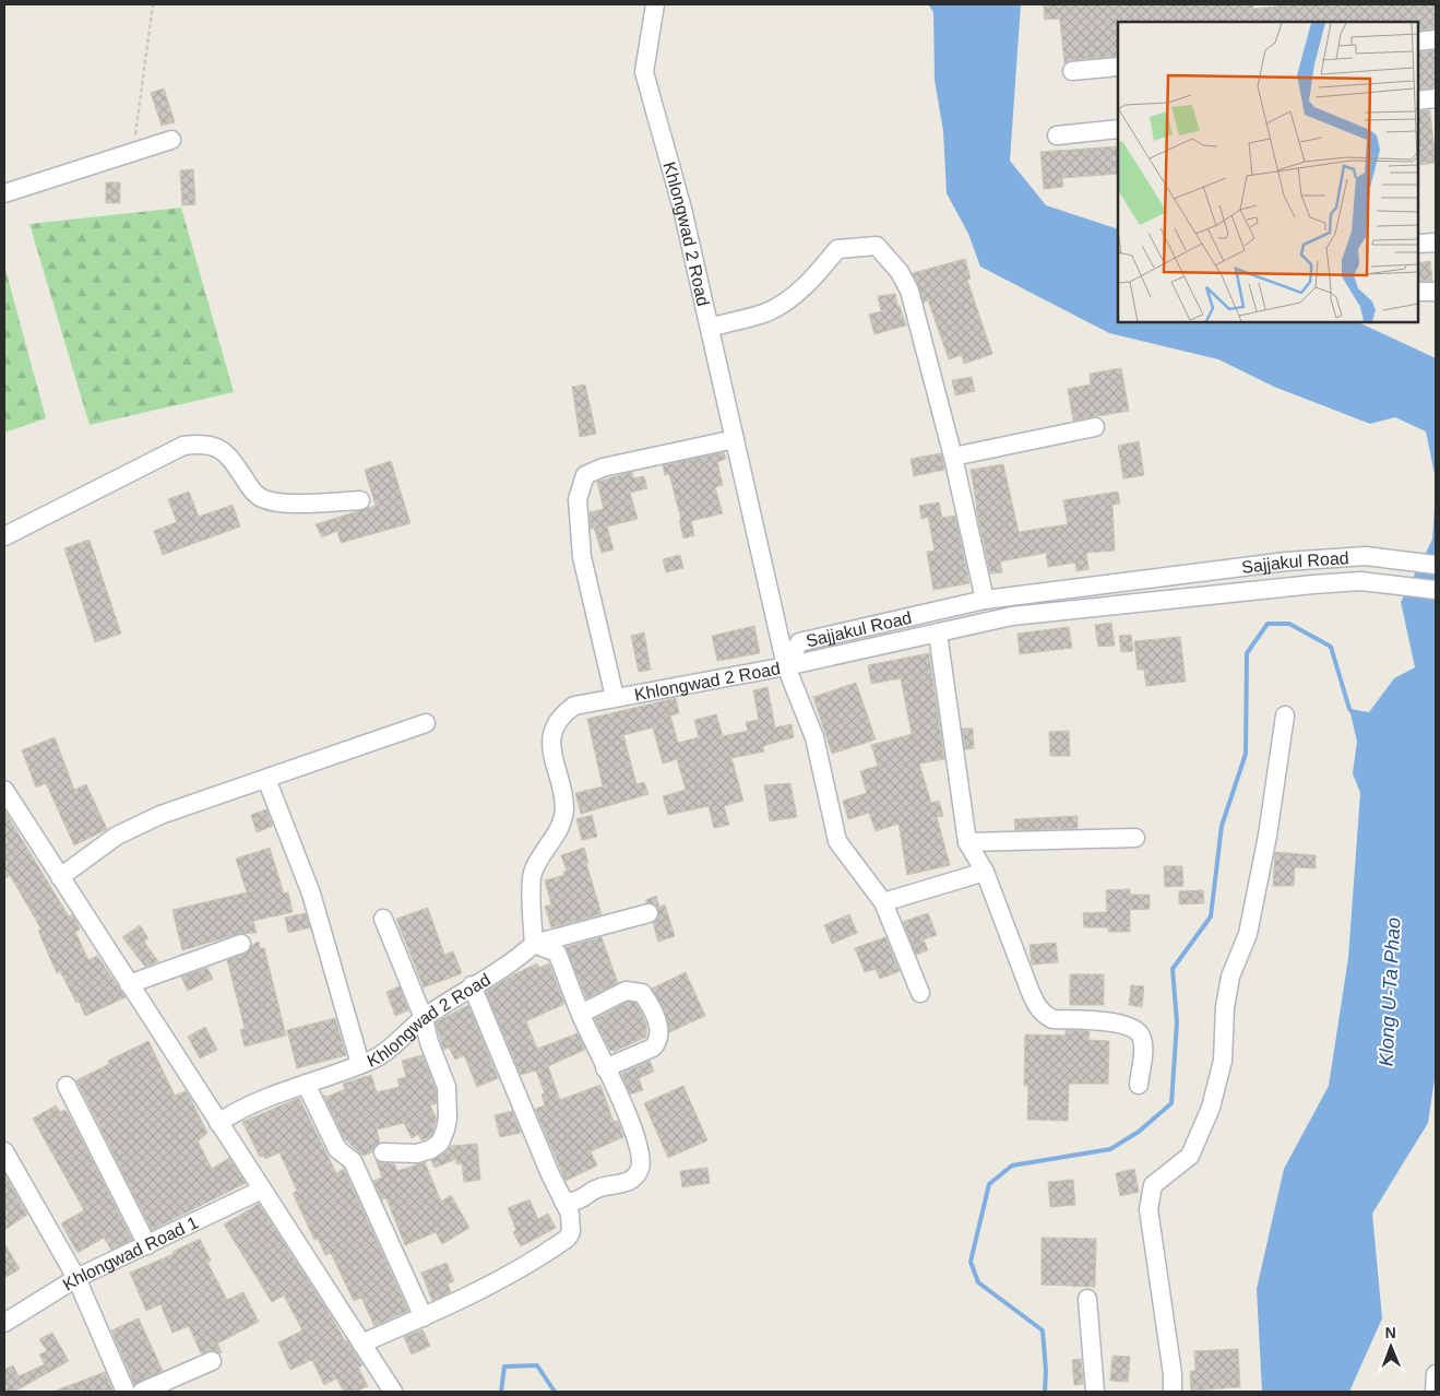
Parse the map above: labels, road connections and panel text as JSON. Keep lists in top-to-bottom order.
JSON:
{
  "streets": {
    "street": ["Khlongwad 2 Road", "Sajjakul Road", "Khlongwad Road 1"]
  },
  "crossings": [
    ["Khlongwad 2 Road", "Sajjakul Road"]
  ],
  "water": ["Klong U-Ta Phao"],
  "north": "top"
}
